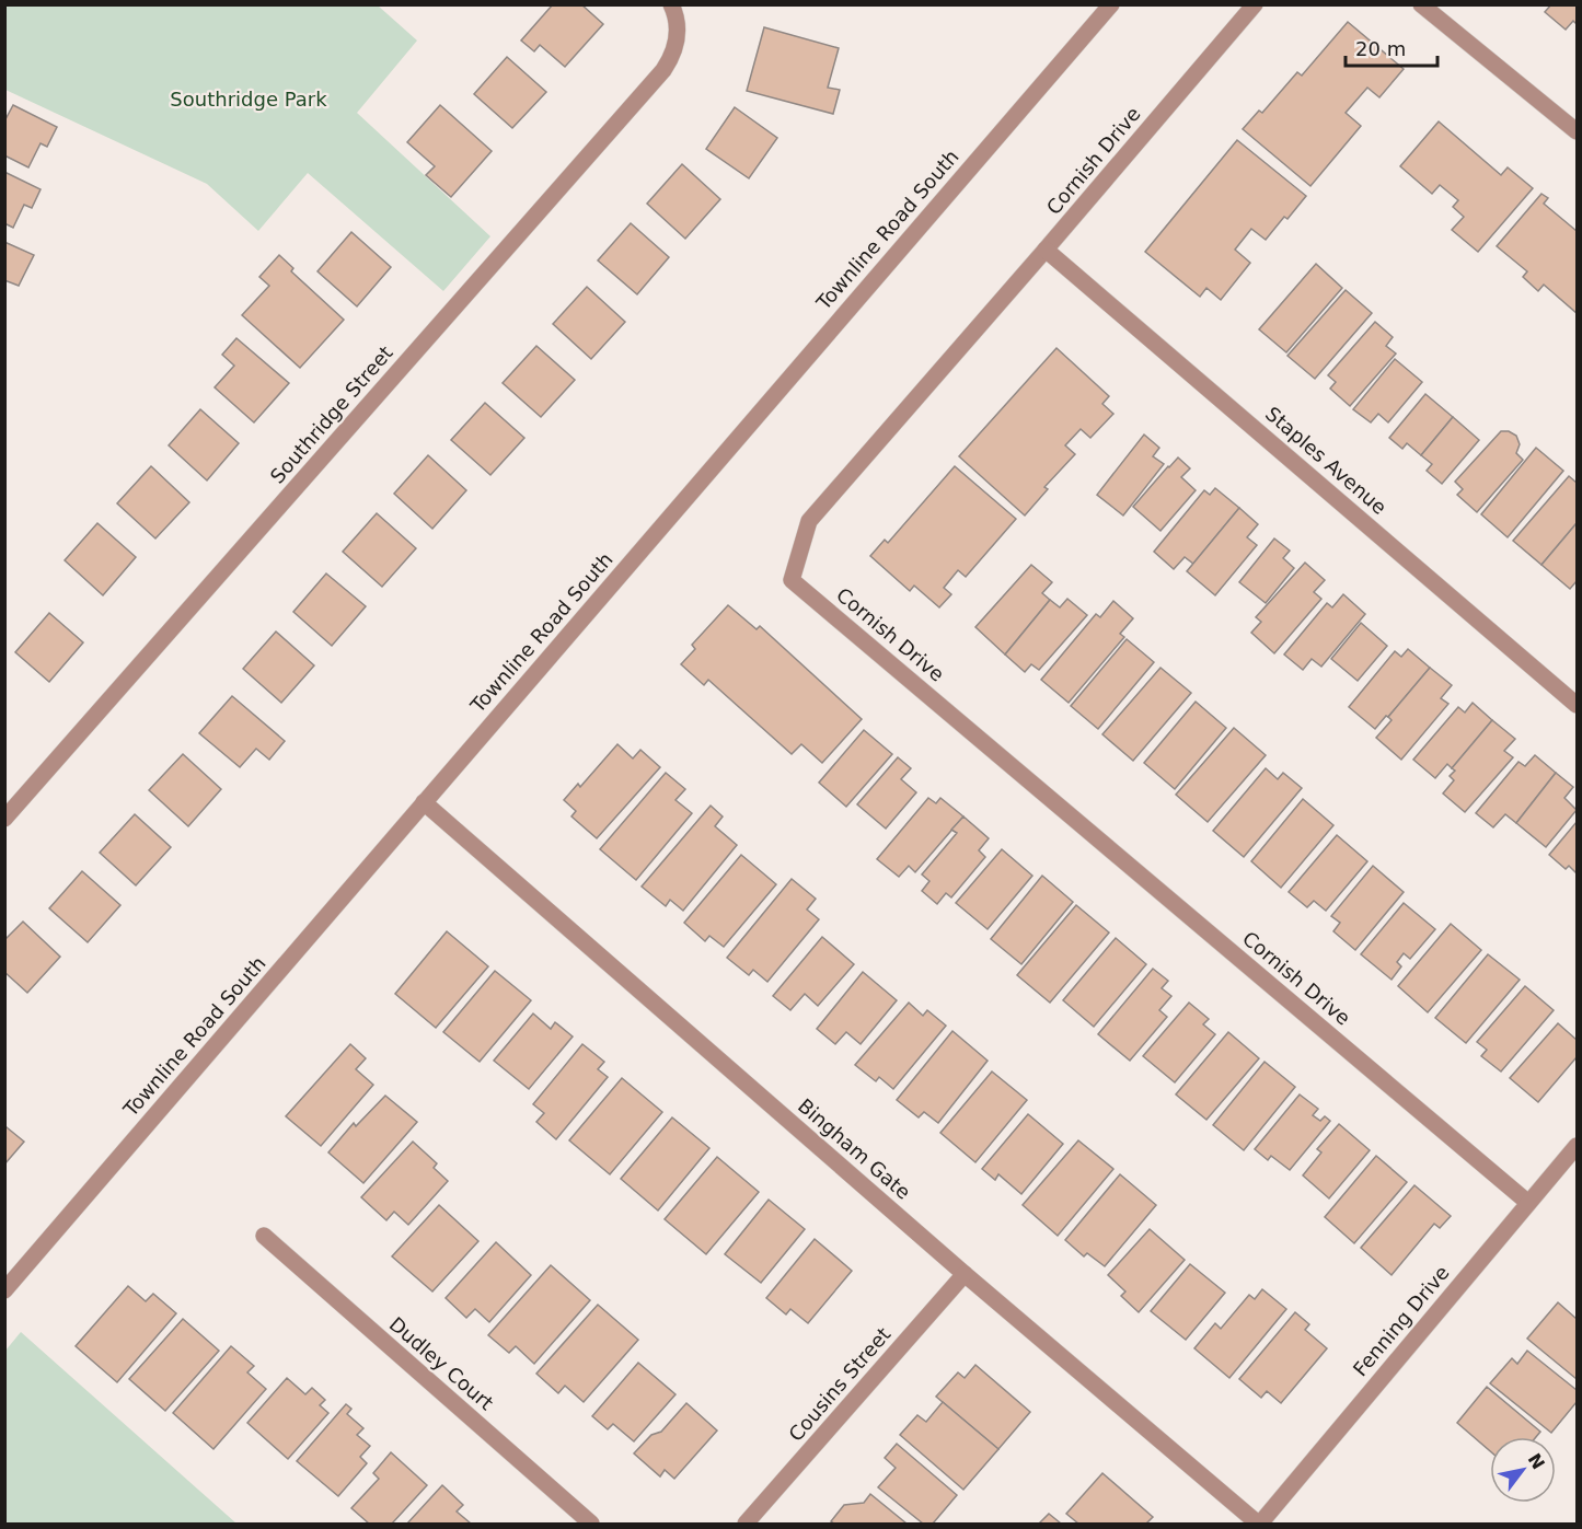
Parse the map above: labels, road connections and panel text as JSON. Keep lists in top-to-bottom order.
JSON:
{
  "streets": {
    "street": [
      "Cornish Drive",
      "Townline Road South",
      "Southridge Street",
      "Staples Avenue",
      "Bingham Gate",
      "Fenning Drive",
      "Dudley Court",
      "Cousins Street"
    ]
  },
  "crossings": [
    ["Cornish Drive", "Staples Avenue"],
    ["Cornish Drive", "Fenning Drive"],
    ["Townline Road South", "Bingham Gate"],
    ["Bingham Gate", "Fenning Drive"],
    ["Bingham Gate", "Cousins Street"]
  ],
  "parks": ["Southridge Park"],
  "scale_bar": "20 m",
  "north": "top right"
}
